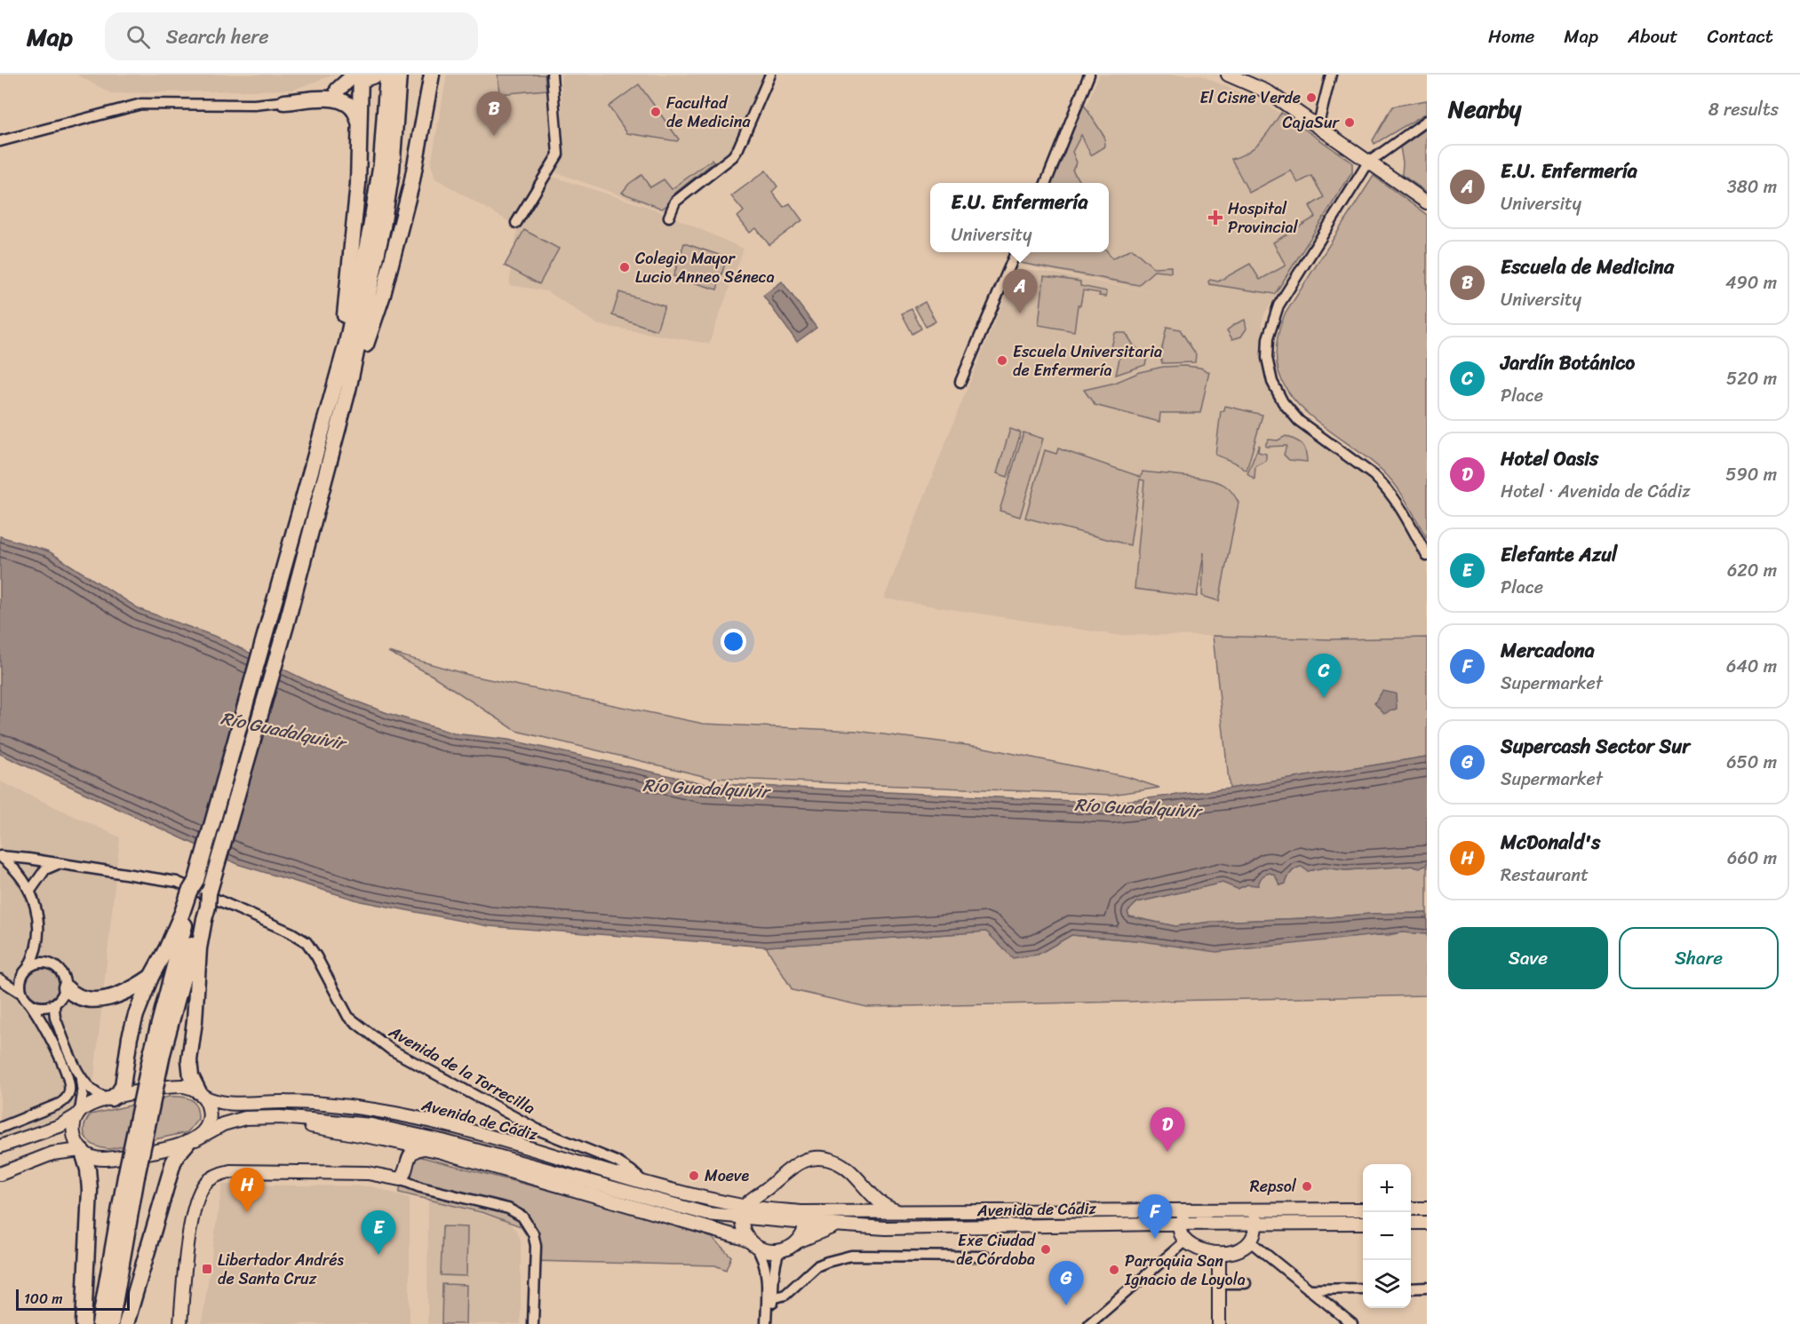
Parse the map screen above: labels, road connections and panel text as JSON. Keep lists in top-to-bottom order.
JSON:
{
  "streets": {
    "main road": ["Avenida de Cádiz"],
    "street": ["Avenida de la Torrecilla"]
  },
  "crossings": [
    ["Avenida de la Torrecilla", "Avenida de Cádiz"]
  ],
  "water": ["Río Guadalquivir"],
  "places": {
    "other": [
      "El Cisne Verde",
      "Facultad de Medicina",
      "CajaSur",
      "Colegio Mayor Lucio Anneo Séneca",
      "Escuela Universitaria de Enfermería",
      "Moeve",
      "Repsol",
      "Exe Ciudad de Córdoba",
      "Parroquia San Ignacio de Loyola"
    ],
    "health": ["Hospital Provincial"],
    "transit": ["Libertador Andrés de Santa Cruz"]
  },
  "scale_bar": "100 m",
  "page": {
    "header": "Map",
    "search": "Search here",
    "nav": [
      "Home",
      "Map",
      "About",
      "Contact"
    ],
    "heading": ["Nearby", "8 results"],
    "pins": [
      "B",
      "A",
      "C",
      "D",
      "H",
      "F",
      "E",
      "G"
    ],
    "list": [
      {
        "mark": "A",
        "name": "E.U. Enfermería",
        "note": "University",
        "value": "380 m"
      },
      {
        "mark": "B",
        "name": "Escuela de Medicina",
        "note": "University",
        "value": "490 m"
      },
      {
        "mark": "C",
        "name": "Jardín Botánico",
        "note": "Place",
        "value": "520 m"
      },
      {
        "mark": "D",
        "name": "Hotel Oasis",
        "note": "Hotel · Avenida de Cádiz",
        "value": "590 m"
      },
      {
        "mark": "E",
        "name": "Elefante Azul",
        "note": "Place",
        "value": "620 m"
      },
      {
        "mark": "F",
        "name": "Mercadona",
        "note": "Supermarket",
        "value": "640 m"
      },
      {
        "mark": "G",
        "name": "Supercash Sector Sur",
        "note": "Supermarket",
        "value": "650 m"
      },
      {
        "mark": "H",
        "name": "McDonald's",
        "note": "Restaurant",
        "value": "660 m"
      }
    ],
    "popup": ["E.U. Enfermería", "University"],
    "buttons": ["Save", "Share"],
    "map_buttons": ["+", "−"],
    "scale": "100 m"
  }
}
